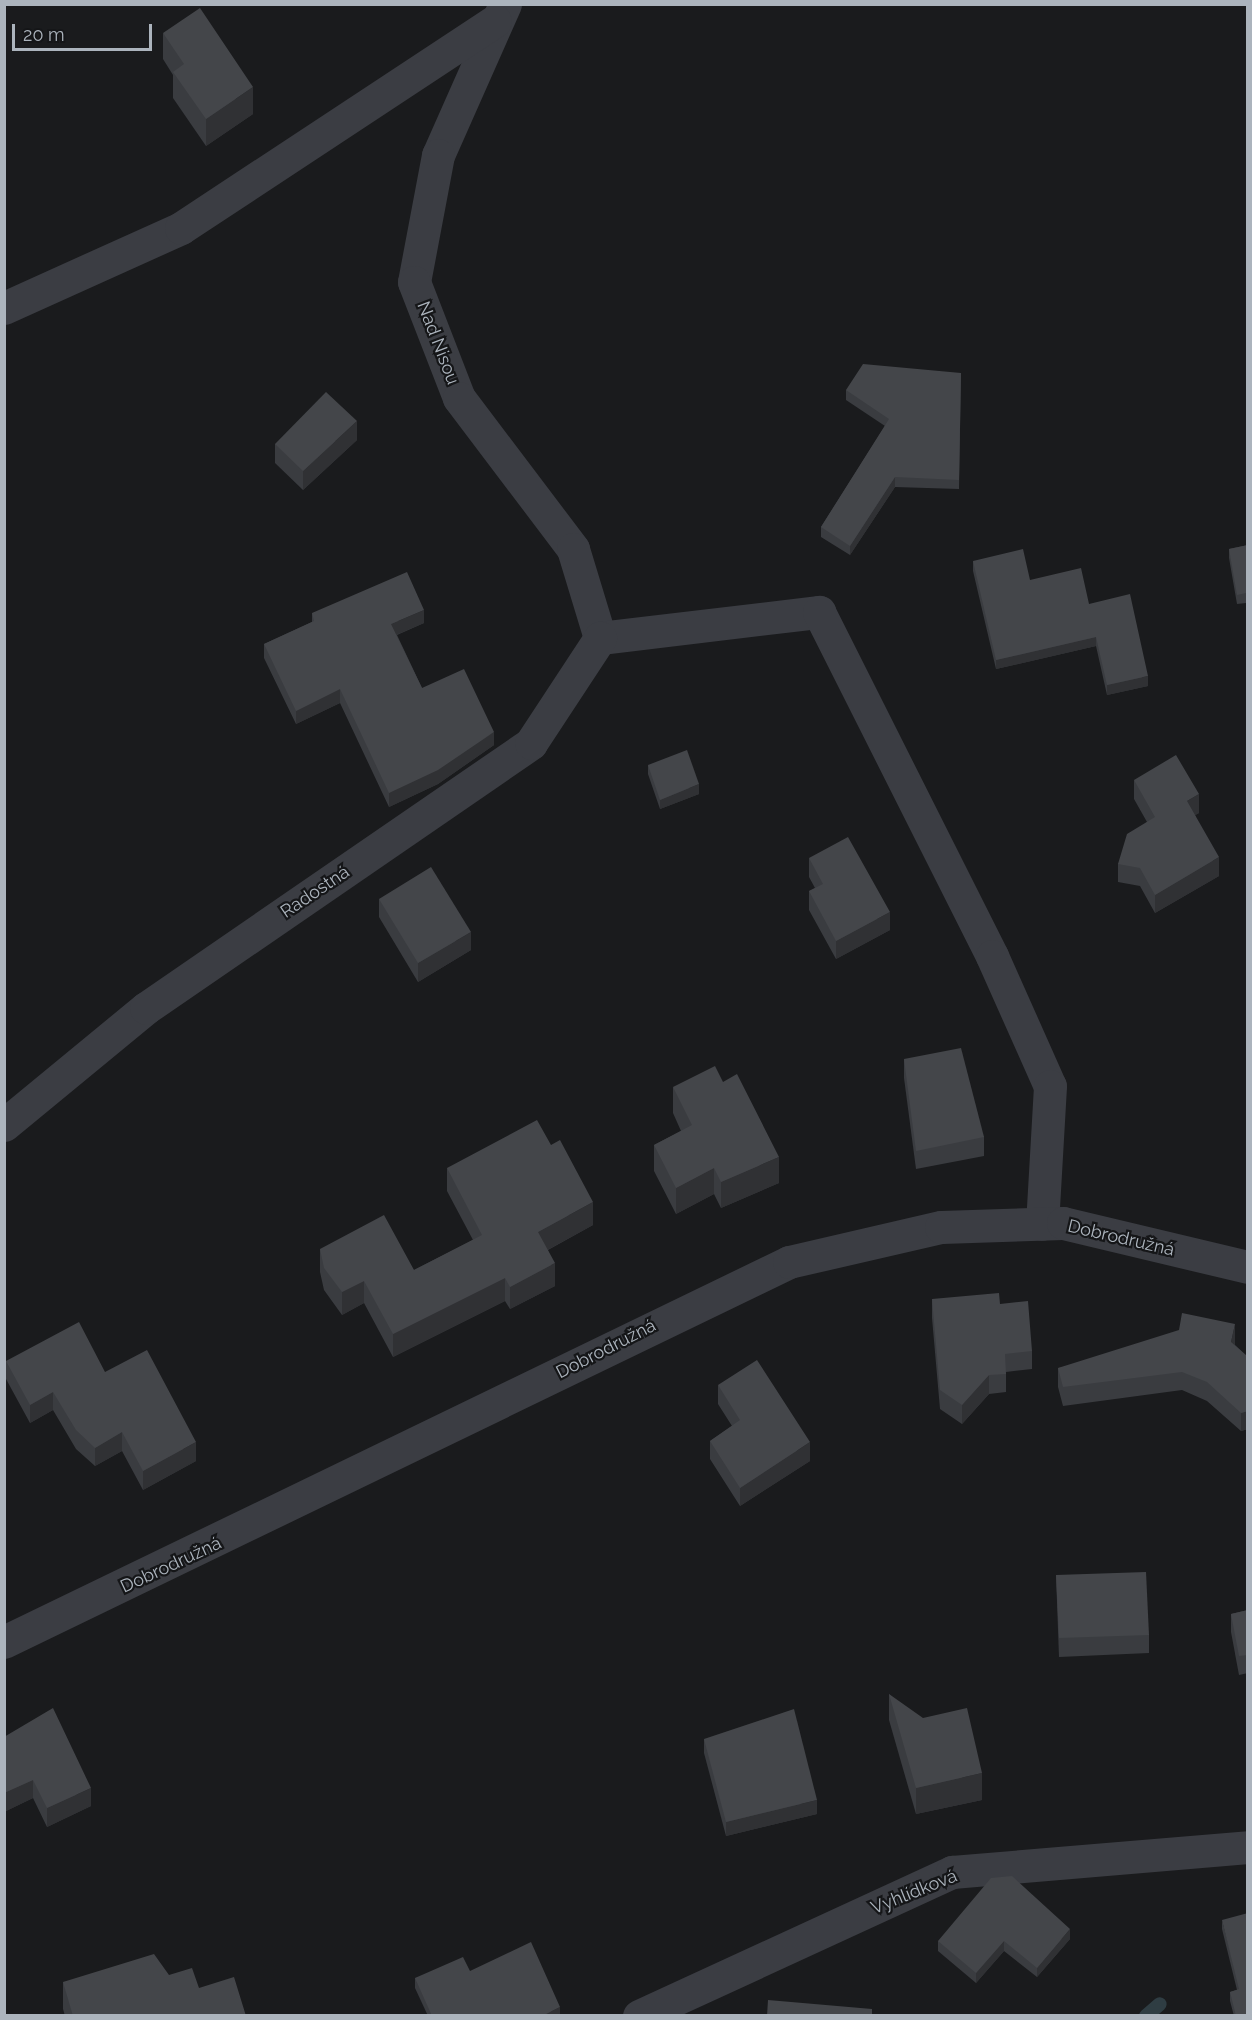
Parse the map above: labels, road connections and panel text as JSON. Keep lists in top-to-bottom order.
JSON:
{
  "streets": {
    "street": [
      "Nad Nisou",
      "Radostná",
      "Dobrodružná",
      "Vyhlídková"
    ]
  },
  "crossings": [
    ["Nad Nisou", "Radostná"]
  ],
  "scale_bar": "20 m"
}
